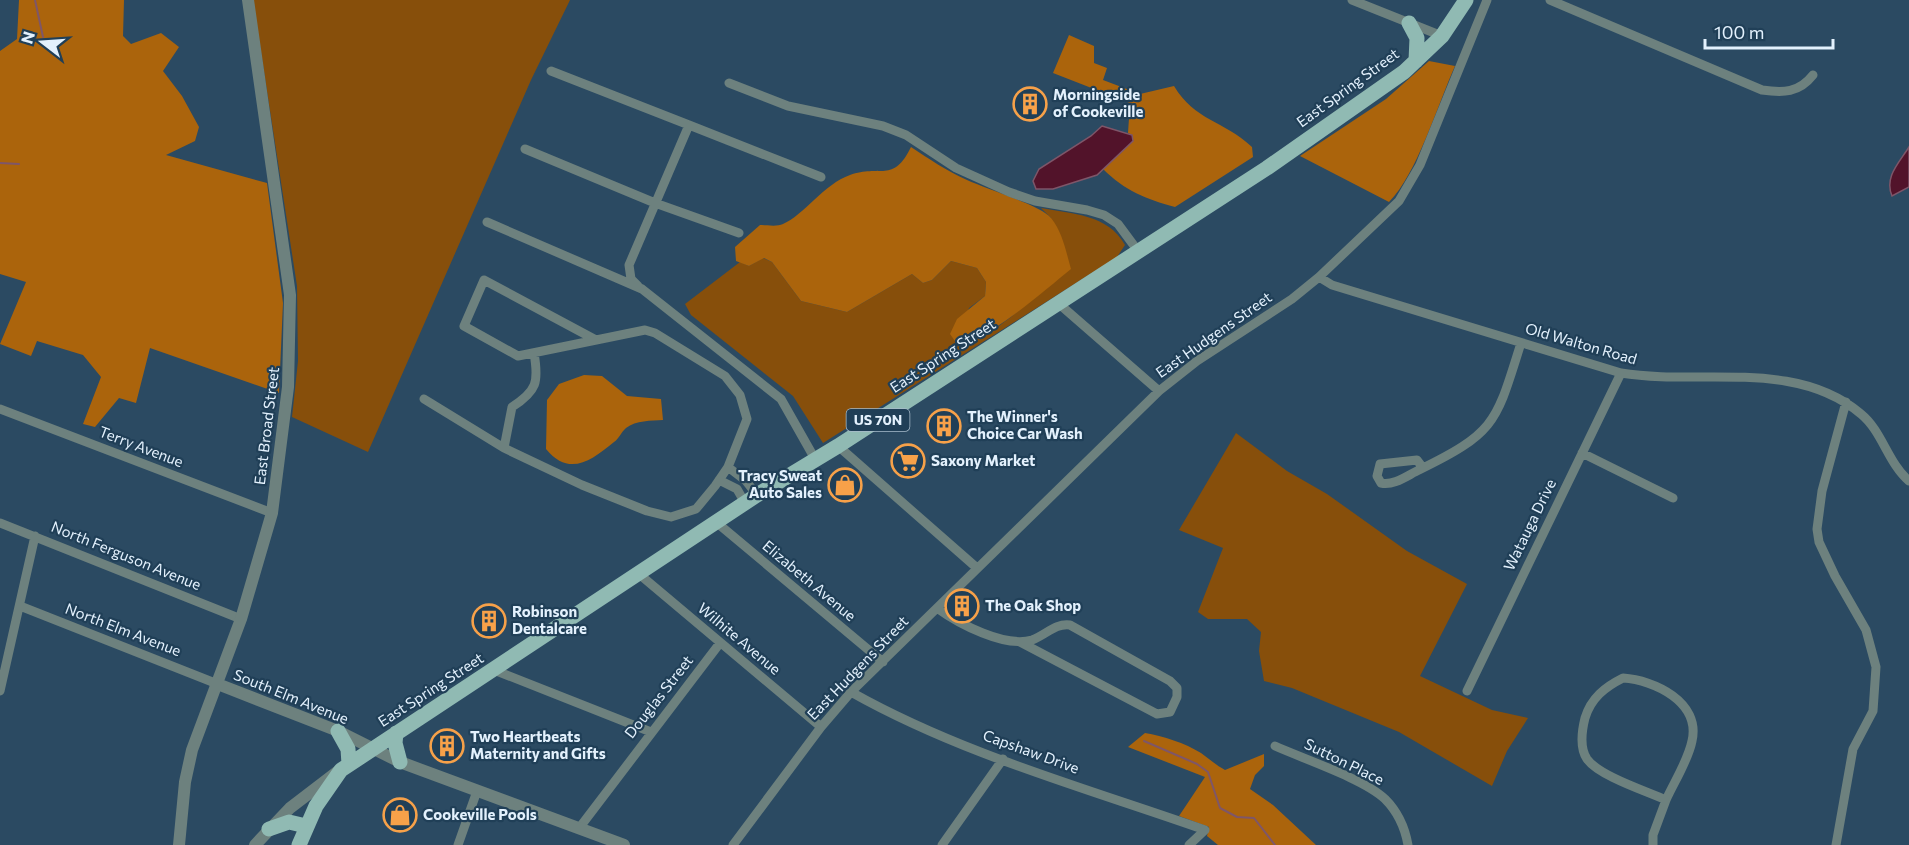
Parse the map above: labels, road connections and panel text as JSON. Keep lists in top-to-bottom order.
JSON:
{
  "streets": {
    "main road": ["East Spring Street", "US 70N"],
    "street": [
      "East Hudgens Street",
      "Old Walton Road",
      "East Broad Street",
      "Terry Avenue",
      "Watauga Drive",
      "North Ferguson Avenue",
      "Elizabeth Avenue",
      "North Elm Avenue",
      "Wilhite Avenue",
      "South Elm Avenue",
      "Douglas Street",
      "Capshaw Drive",
      "Sutton Place"
    ]
  },
  "crossings": [
    ["East Spring Street", "Elizabeth Avenue"],
    ["East Spring Street", "Wilhite Avenue"],
    ["East Spring Street", "South Elm Avenue"],
    ["East Hudgens Street", "Old Walton Road"],
    ["East Hudgens Street", "Elizabeth Avenue"],
    ["East Hudgens Street", "Wilhite Avenue"],
    ["East Hudgens Street", "Capshaw Drive"],
    ["Old Walton Road", "Watauga Drive"],
    ["East Broad Street", "Terry Avenue"],
    ["East Broad Street", "North Ferguson Avenue"],
    ["East Broad Street", "North Elm Avenue"],
    ["East Broad Street", "South Elm Avenue"],
    ["North Elm Avenue", "South Elm Avenue"],
    ["Wilhite Avenue", "Douglas Street"],
    ["South Elm Avenue", "Douglas Street"]
  ],
  "places": {
    "building": [
      "Morningside of Cookeville",
      "The Winner's Choice Car Wash",
      "The Oak Shop",
      "Robinson Dentalcare",
      "Two Heartbeats Maternity and Gifts"
    ],
    "supermarket": ["Saxony Market"],
    "shop": ["Tracy Sweat Auto Sales", "Cookeville Pools"]
  },
  "scale_bar": "100 m",
  "north": "left"
}
